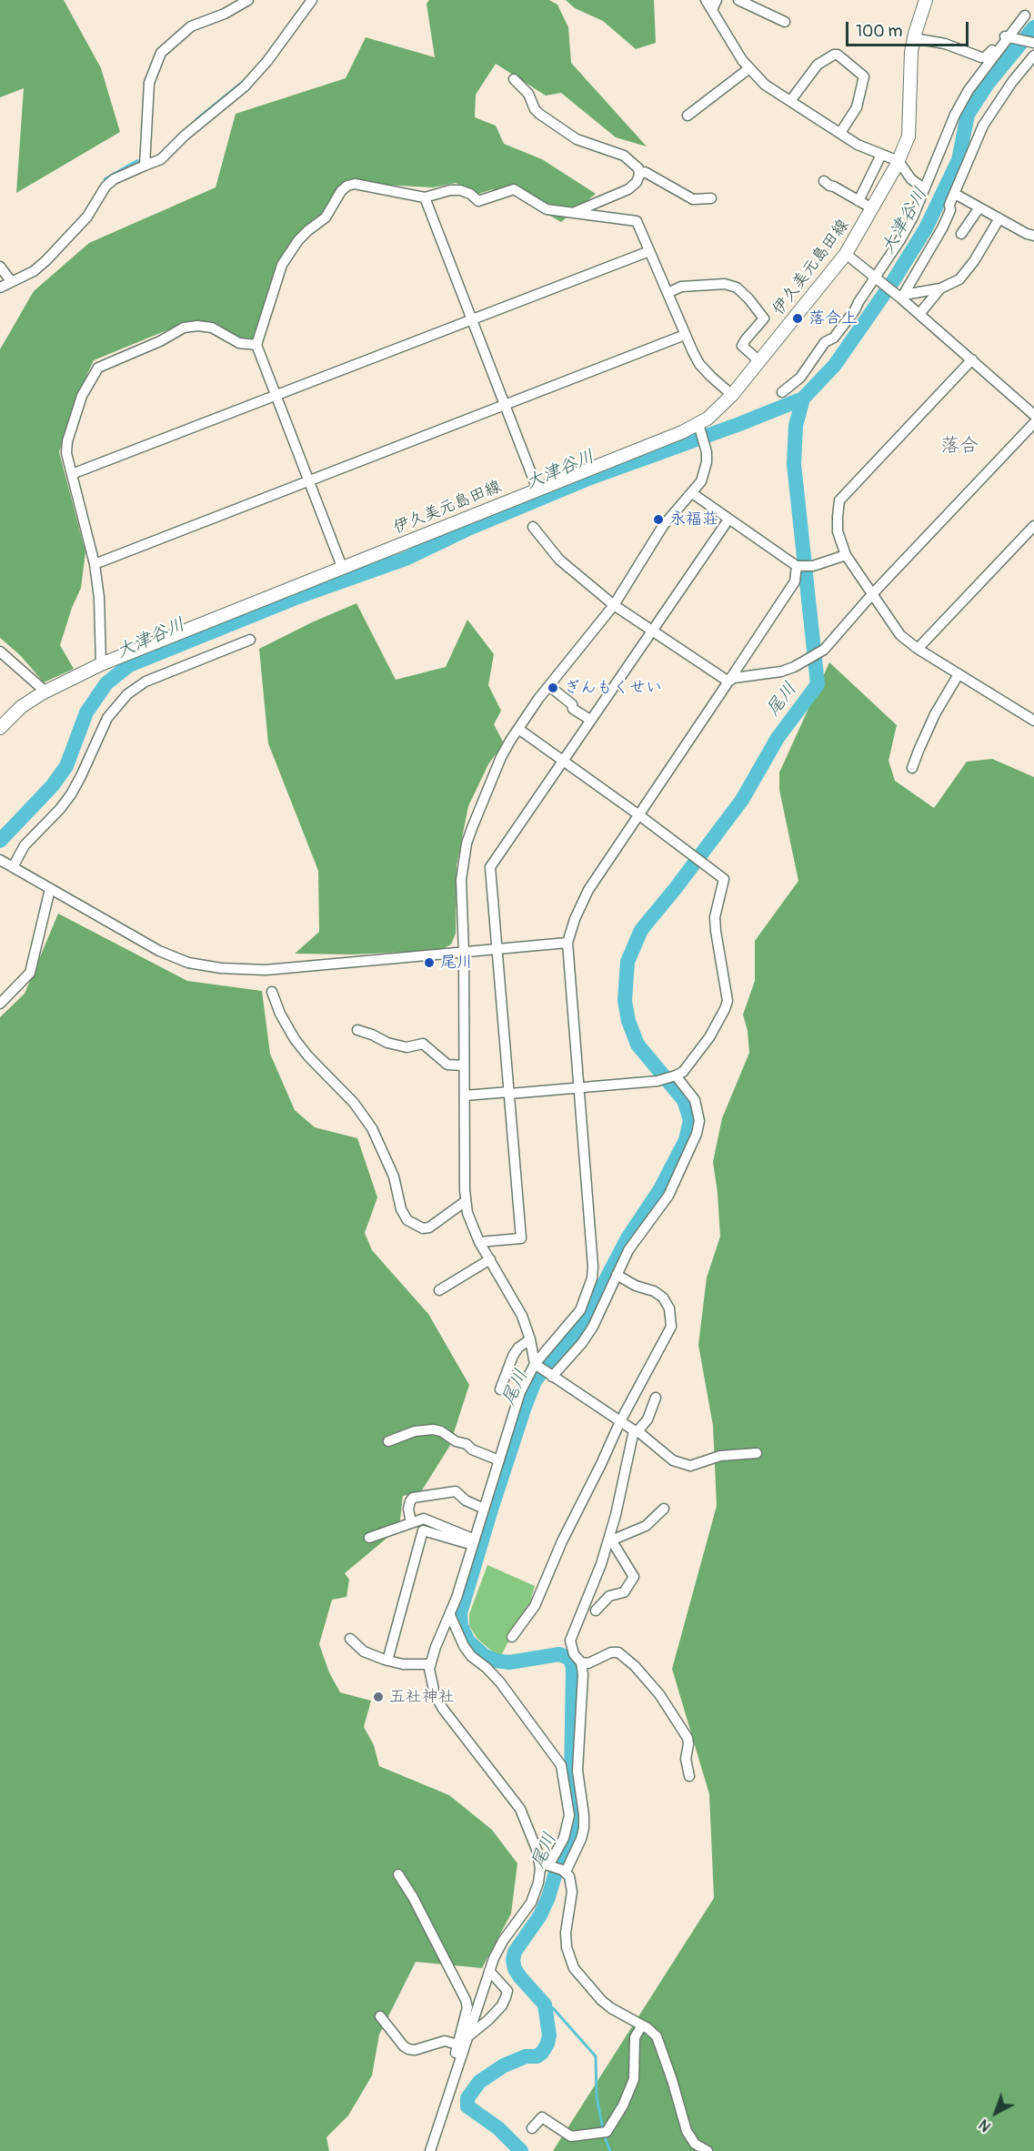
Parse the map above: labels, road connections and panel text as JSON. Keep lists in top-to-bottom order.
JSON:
{
  "streets": {
    "main road": ["伊久美元島田線"]
  },
  "districts": ["落合"],
  "water": ["大津谷川", "尾川"],
  "places": [
    "落合上",
    "永福荘",
    "ぎんもくせい",
    "尾川",
    "五社神社"
  ],
  "scale_bar": "100 m",
  "north": "bottom left"
}
